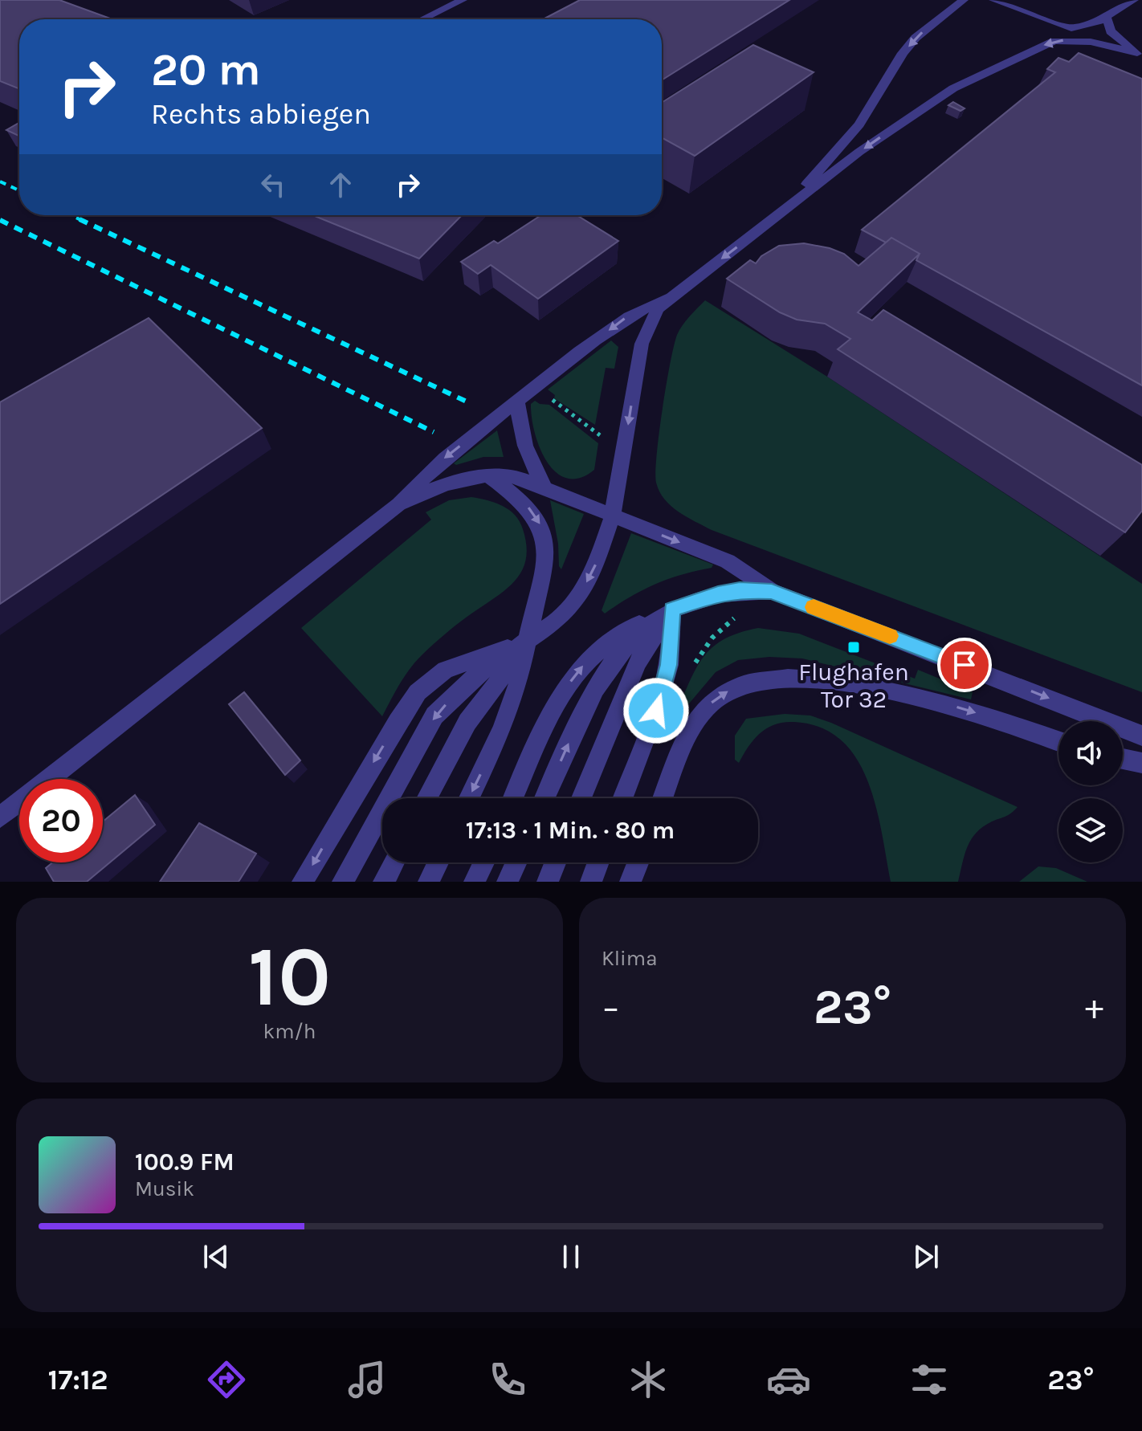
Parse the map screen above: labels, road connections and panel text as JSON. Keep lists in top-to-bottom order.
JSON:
{
  "places": {
    "transit": ["Flughafen Tor 32"]
  },
  "page": {
    "turn": ["20 m", "Rechts abbiegen"],
    "limit": "20",
    "trip": "17:13 · 1 Min. · 80 m",
    "tile": [
      ["10", "km/h"],
      "Klima"
    ],
    "heat": ["−", "23°", "+"],
    "song": ["100.9 FM", "Musik"],
    "tabs": ["17:12", "23°"]
  }
}
